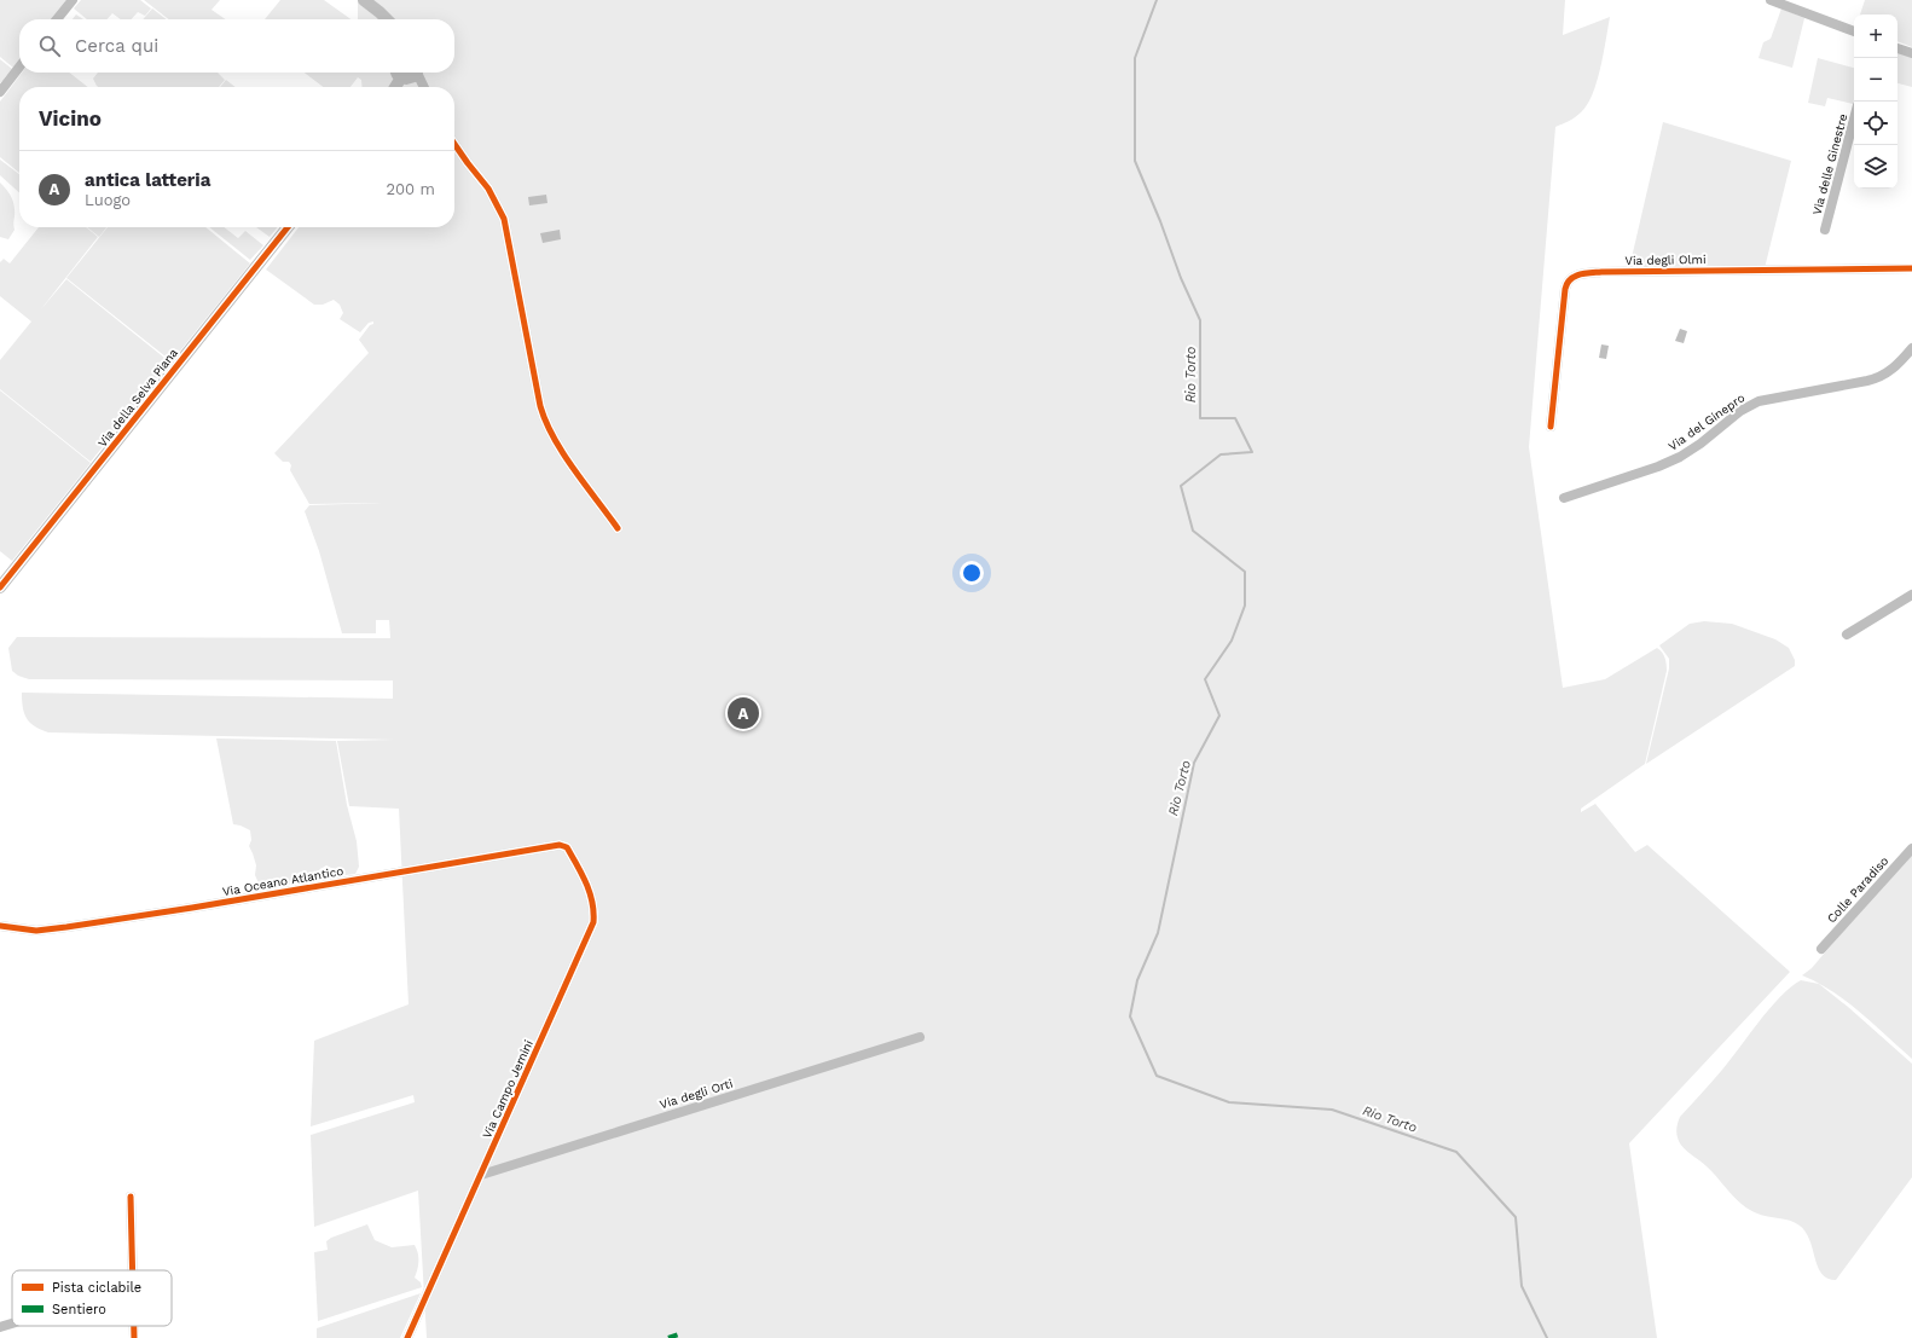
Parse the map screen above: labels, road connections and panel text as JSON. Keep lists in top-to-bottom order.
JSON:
{
  "streets": {
    "street": [
      "Via delle Ginestre",
      "Via degli Olmi",
      "Via della Selva Piana",
      "Via del Ginepro",
      "Via Oceano Atlantico",
      "Colle Paradiso",
      "Via Campo Jemini",
      "Via degli Orti"
    ]
  },
  "crossings": [
    ["Via Oceano Atlantico", "Via Campo Jemini"],
    ["Via Campo Jemini", "Via degli Orti"]
  ],
  "water": ["Rio Torto"],
  "legend": ["Pista ciclabile", "Sentiero"],
  "page": {
    "map_buttons": ["+", "−"],
    "search": "Cerca qui",
    "heading": "Vicino",
    "list": [
      {
        "mark": "A",
        "name": "antica latteria",
        "note": "Luogo",
        "value": "200 m"
      }
    ],
    "pins": "A"
  }
}
